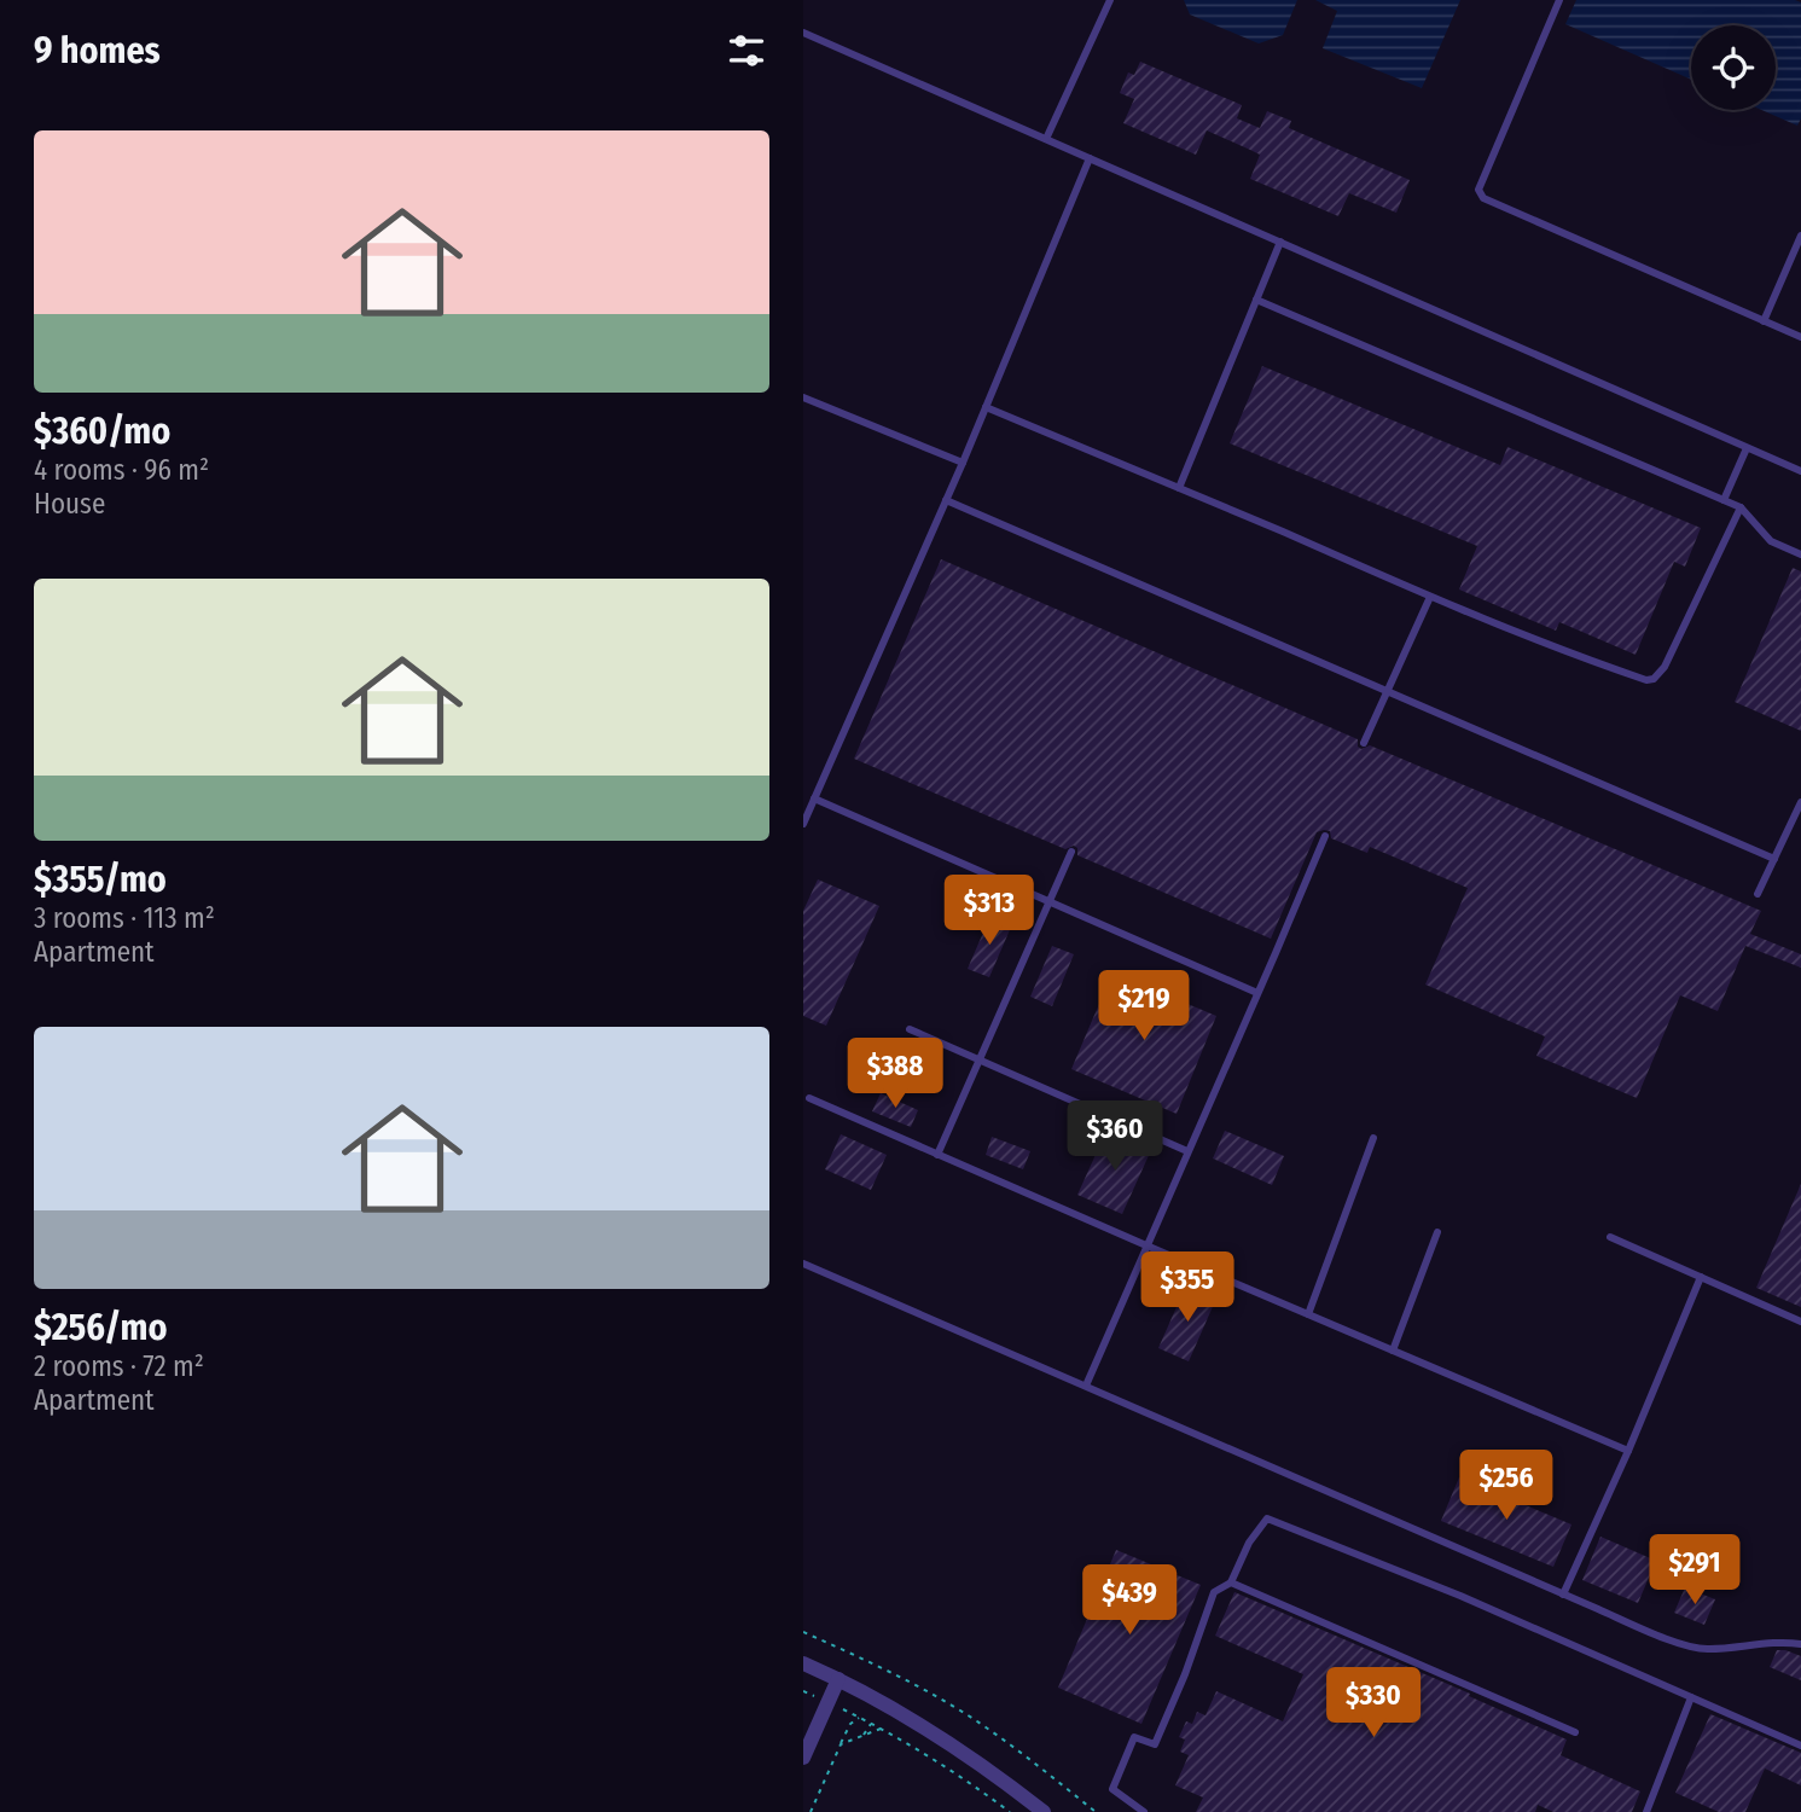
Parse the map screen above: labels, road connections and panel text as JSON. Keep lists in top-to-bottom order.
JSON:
{
  "page": {
    "heading": "9 homes",
    "list": [
      {
        "name": "$360/mo",
        "note": "4 rooms · 96 m² · House"
      },
      {
        "name": "$355/mo",
        "note": "3 rooms · 113 m² · Apartment"
      },
      {
        "name": "$256/mo",
        "note": "2 rooms · 72 m² · Apartment"
      }
    ],
    "price": [
      "$313",
      "$219",
      "$388",
      "$360",
      "$355",
      "$256",
      "$291",
      "$439",
      "$330"
    ]
  }
}
